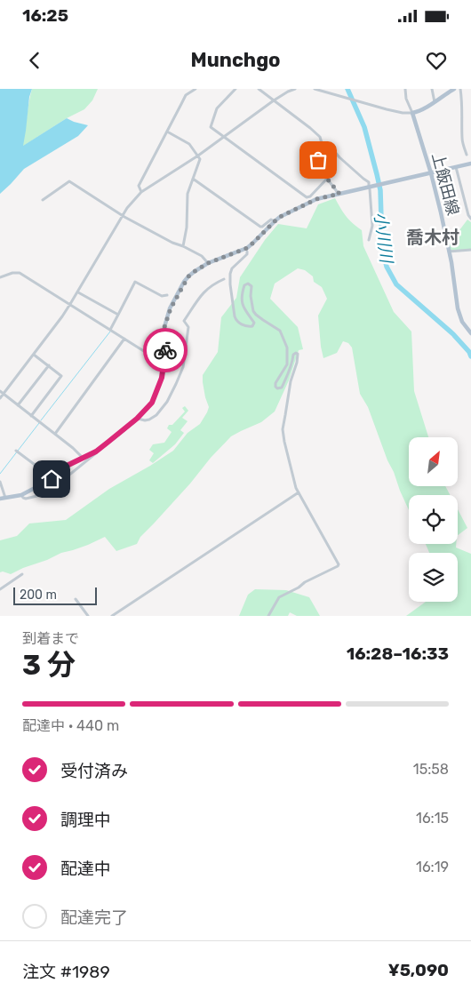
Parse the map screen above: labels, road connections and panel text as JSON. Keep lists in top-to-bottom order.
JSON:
{
  "streets": {
    "main road": ["上飯田線"]
  },
  "districts": ["喬木村"],
  "water": ["小川川"],
  "scale_bar": "200 m",
  "north": "top right",
  "page": {
    "status": "16:25",
    "header": "Munchgo",
    "scale": "200 m",
    "heading": ["3 分", "到着まで", "16:28–16:33"],
    "panel": ["注文 #1989", "¥5,090"],
    "bar": "配達中 · 440 m",
    "list": [
      ["受付済み", "15:58"],
      ["調理中", "16:15"],
      ["配達中", "16:19"],
      "配達完了"
    ]
  }
}
